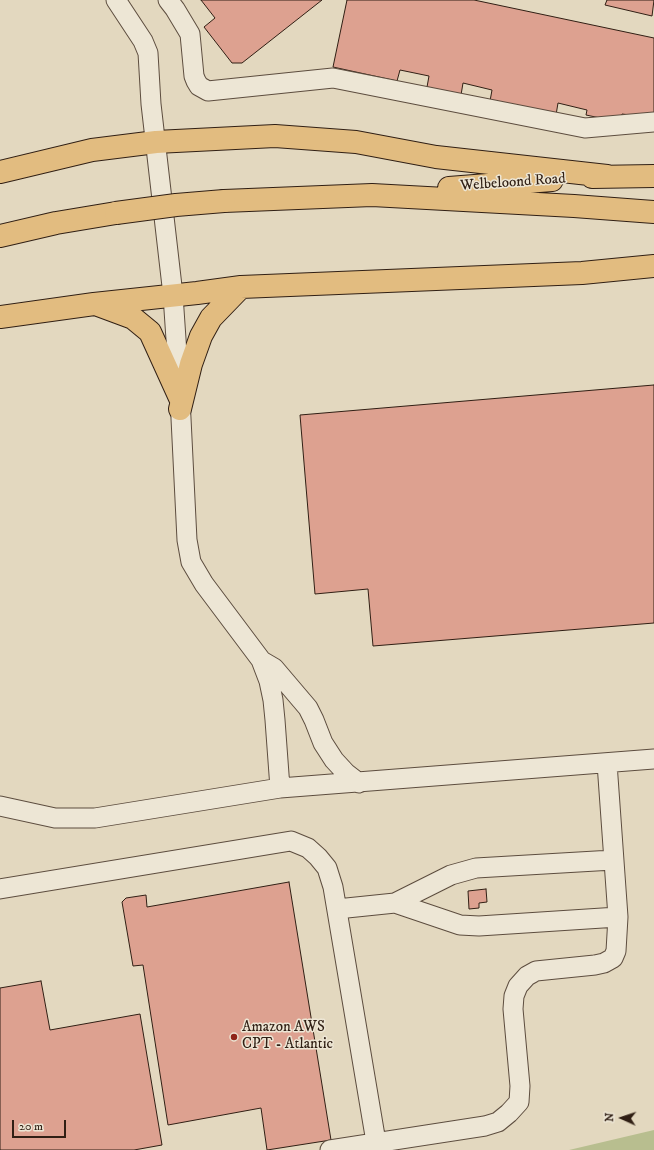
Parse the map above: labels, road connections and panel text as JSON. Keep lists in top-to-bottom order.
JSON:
{
  "streets": {
    "main road": ["Welbeloond Road"]
  },
  "places": ["Amazon AWS CPT - Atlantic"],
  "scale_bar": "20 m",
  "north": "left"
}
